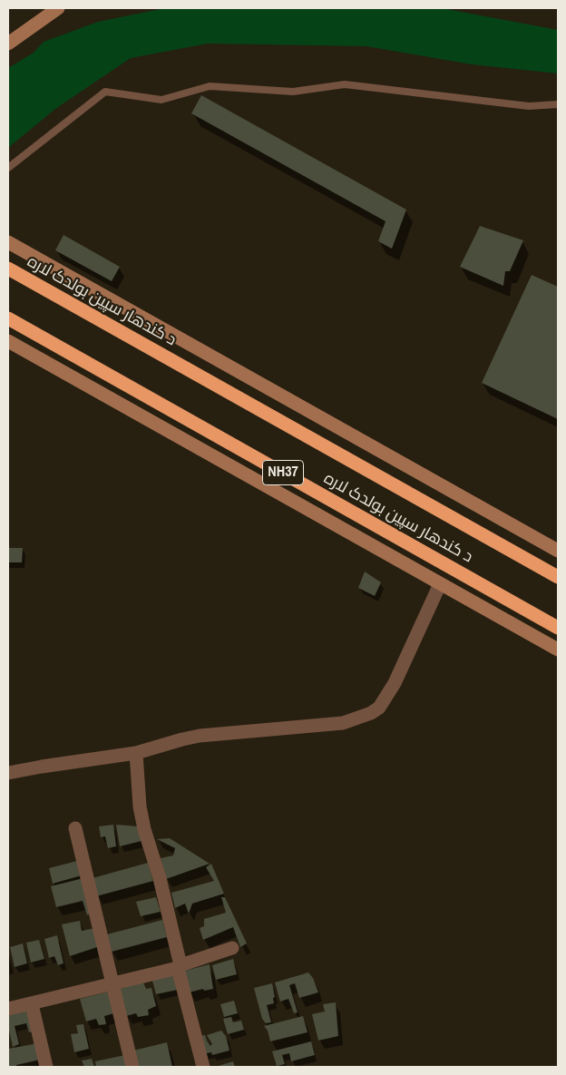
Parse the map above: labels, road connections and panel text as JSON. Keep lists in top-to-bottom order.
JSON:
{
  "streets": {
    "highway": ["د کندهار سپین بولدک لاره", "NH37"]
  }
}
